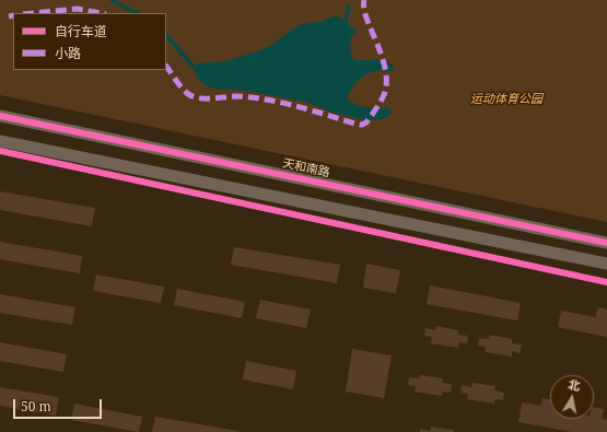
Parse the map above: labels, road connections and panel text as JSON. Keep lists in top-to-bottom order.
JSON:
{
  "streets": {
    "street": ["天和南路"]
  },
  "parks": ["运动体育公园"],
  "legend": ["自行车道", "小路"],
  "scale_bar": "50 m",
  "north": "top"
}
